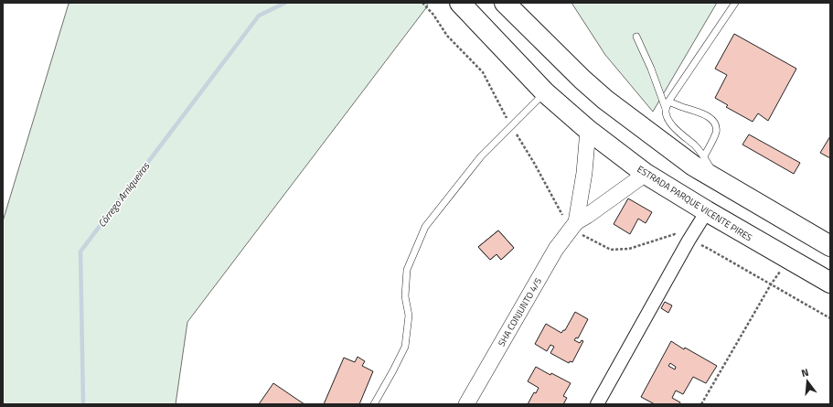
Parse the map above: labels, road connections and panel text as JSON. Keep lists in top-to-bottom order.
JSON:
{
  "streets": {
    "main road": ["ESTRADA PARQUE VICENTE PIRES"],
    "street": ["SHA CONJUNTO 4/5"]
  },
  "crossings": [
    ["ESTRADA PARQUE VICENTE PIRES", "SHA CONJUNTO 4/5"]
  ],
  "water": ["Córrego Arniqueiras"],
  "north": "top"
}
